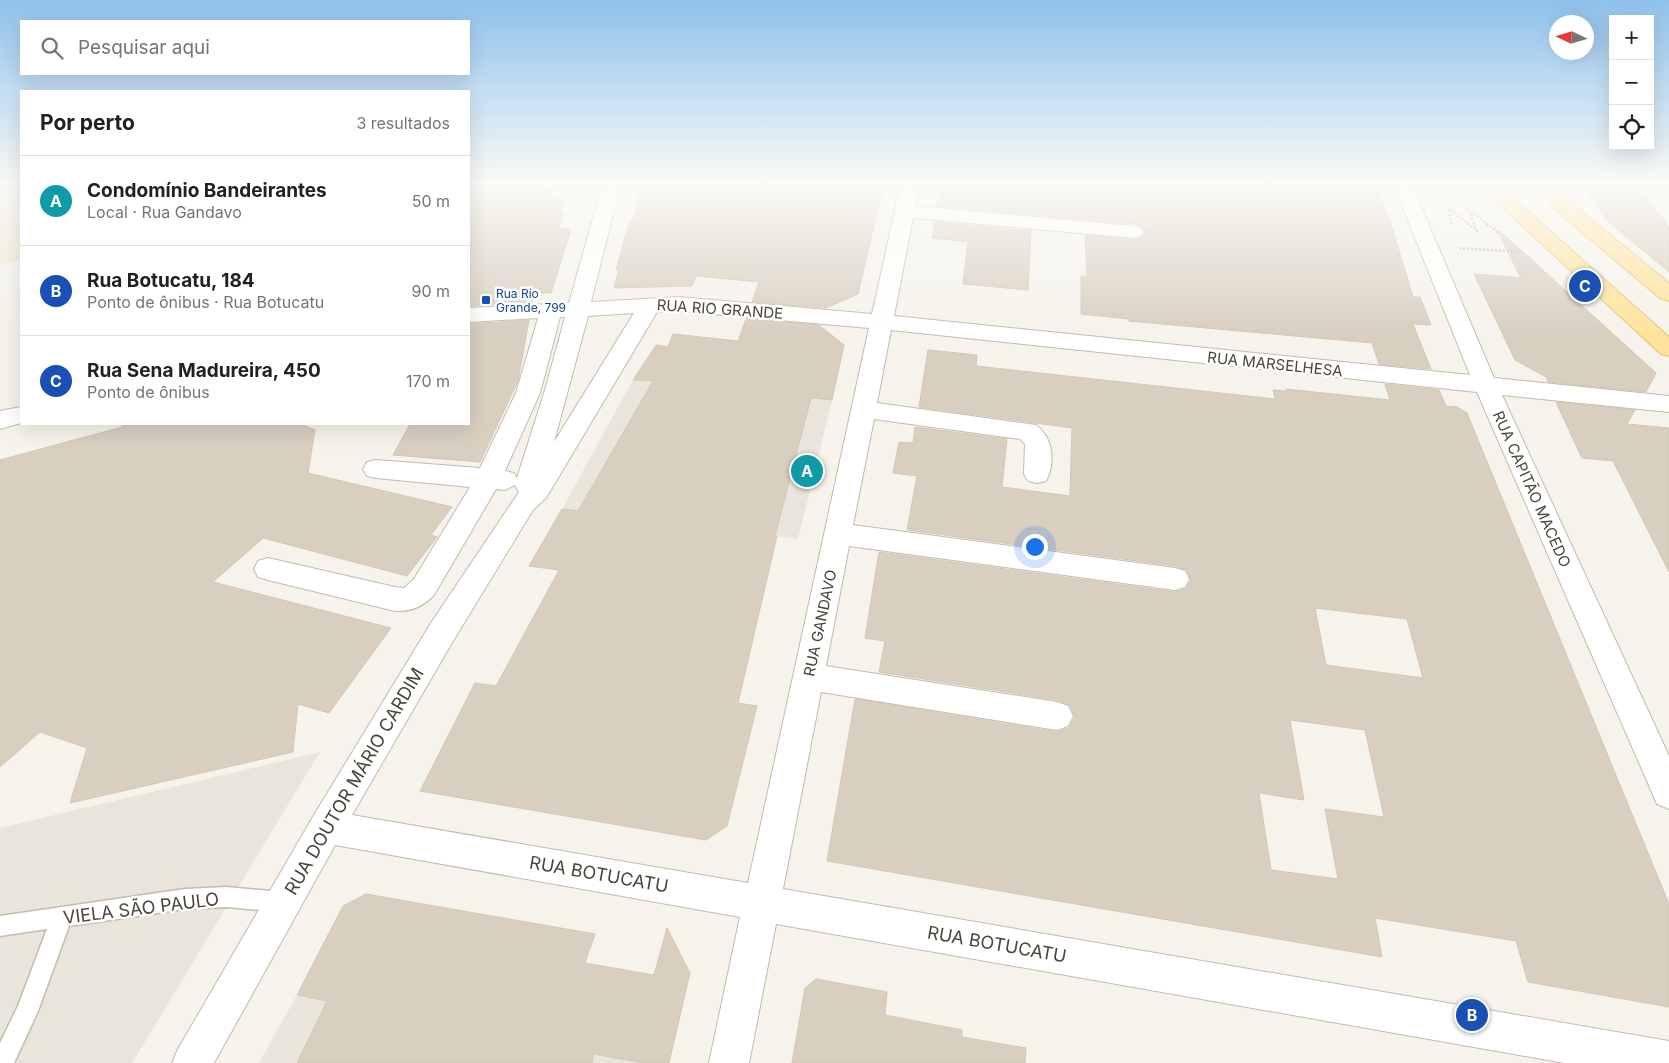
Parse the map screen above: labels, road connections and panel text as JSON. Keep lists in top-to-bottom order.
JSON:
{
  "streets": {
    "street": [
      "RUA RIO GRANDE",
      "RUA MARSELHESA",
      "RUA CAPITÃO MACEDO",
      "RUA GANDAVO",
      "RUA DOUTOR MÁRIO CARDIM",
      "RUA BOTUCATU"
    ],
    "lane": ["VIELA SÃO PAULO"]
  },
  "crossings": [
    ["RUA RIO GRANDE", "RUA MARSELHESA"],
    ["RUA RIO GRANDE", "RUA GANDAVO"],
    ["RUA RIO GRANDE", "RUA DOUTOR MÁRIO CARDIM"],
    ["RUA MARSELHESA", "RUA CAPITÃO MACEDO"],
    ["RUA MARSELHESA", "RUA GANDAVO"],
    ["RUA GANDAVO", "RUA BOTUCATU"],
    ["RUA DOUTOR MÁRIO CARDIM", "RUA BOTUCATU"],
    ["RUA DOUTOR MÁRIO CARDIM", "VIELA SÃO PAULO"]
  ],
  "places": {
    "transit": ["Rua Rio Grande, 799"]
  },
  "north": "left",
  "page": {
    "map_buttons": ["+", "−"],
    "search": "Pesquisar aqui",
    "heading": ["Por perto", "3 resultados"],
    "list": [
      {
        "mark": "A",
        "name": "Condomínio Bandeirantes",
        "note": "Local · Rua Gandavo",
        "value": "50 m"
      },
      {
        "mark": "B",
        "name": "Rua Botucatu, 184",
        "note": "Ponto de ônibus · Rua Botucatu",
        "value": "90 m"
      },
      {
        "mark": "C",
        "name": "Rua Sena Madureira, 450",
        "note": "Ponto de ônibus",
        "value": "170 m"
      }
    ],
    "pins": ["C", "A", "B"]
  }
}
